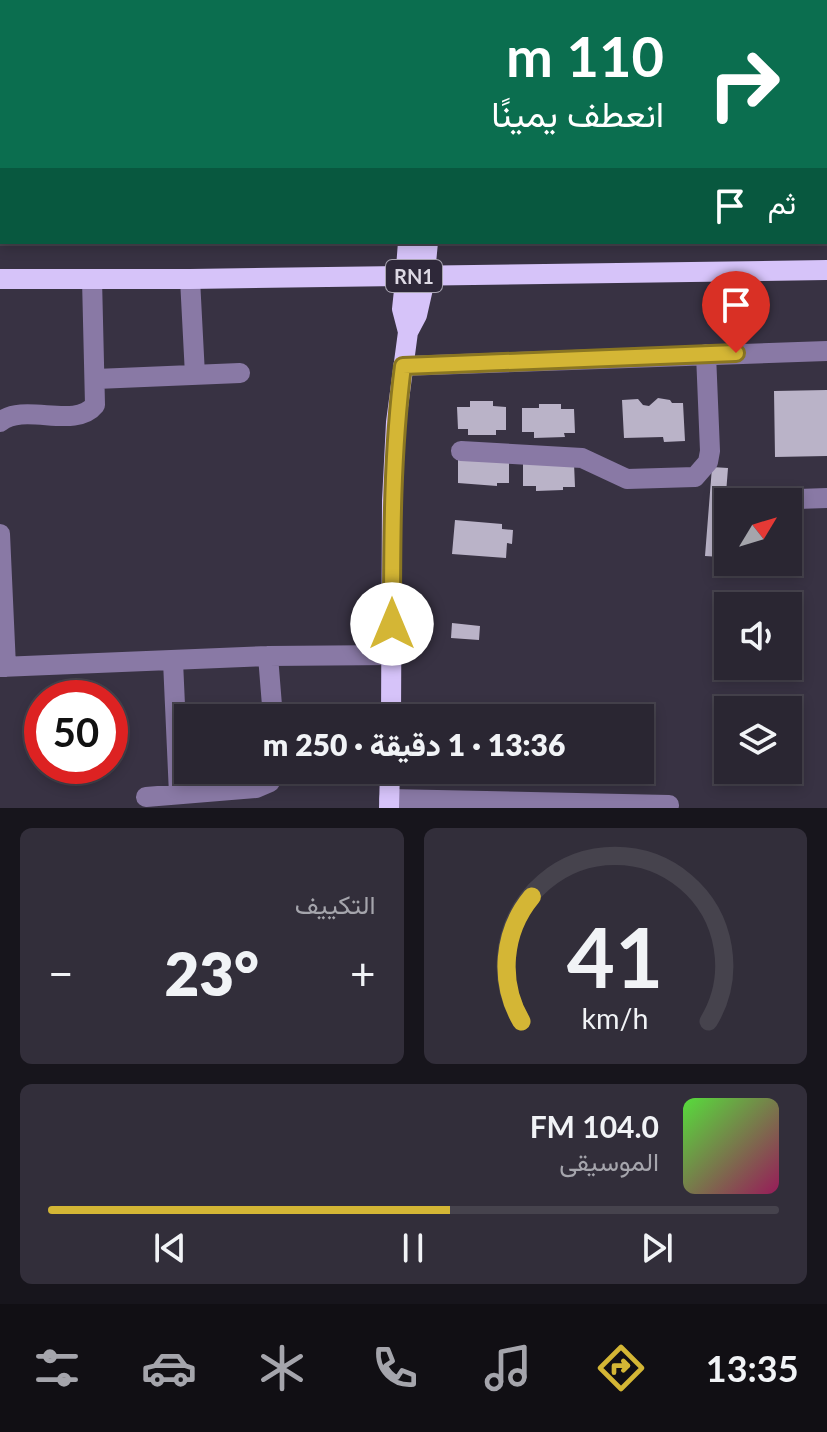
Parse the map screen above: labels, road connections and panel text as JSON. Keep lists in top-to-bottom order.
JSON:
{
  "streets": {
    "main road": ["RN1"]
  },
  "north": "top right",
  "page": {
    "turn": ["110 m", "انعطف يمينًا"],
    "then": "ثم",
    "limit": "50",
    "trip": "13:36 · 1 دقيقة · 250 m",
    "tile": "التكييف",
    "heat": ["−", "23°", "+"],
    "song": ["104.0 FM", "الموسيقى"],
    "tabs": "13:35",
    "gauge": ["41", "km/h"]
  }
}
